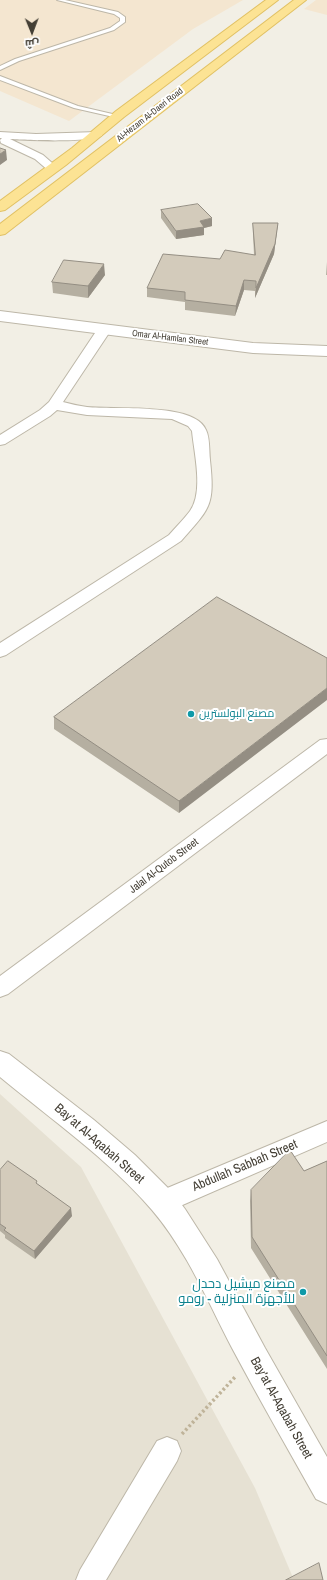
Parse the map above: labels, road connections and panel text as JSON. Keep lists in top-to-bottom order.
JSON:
{
  "streets": {
    "main road": ["Al-Hezam Al-Daeri Road"],
    "street": [
      "Omar Al-Hamlan Street",
      "Jalal Al-Qutob Street",
      "Bay’at Al-Aqabah Street",
      "Abdullah Sabbah Street"
    ]
  },
  "crossings": [
    ["Bay’at Al-Aqabah Street", "Abdullah Sabbah Street"]
  ],
  "places": ["مصنع البولسترين", "مصنع ميشيل دحدل للأجهزة المنزلية - رومو"],
  "north": "bottom"
}
